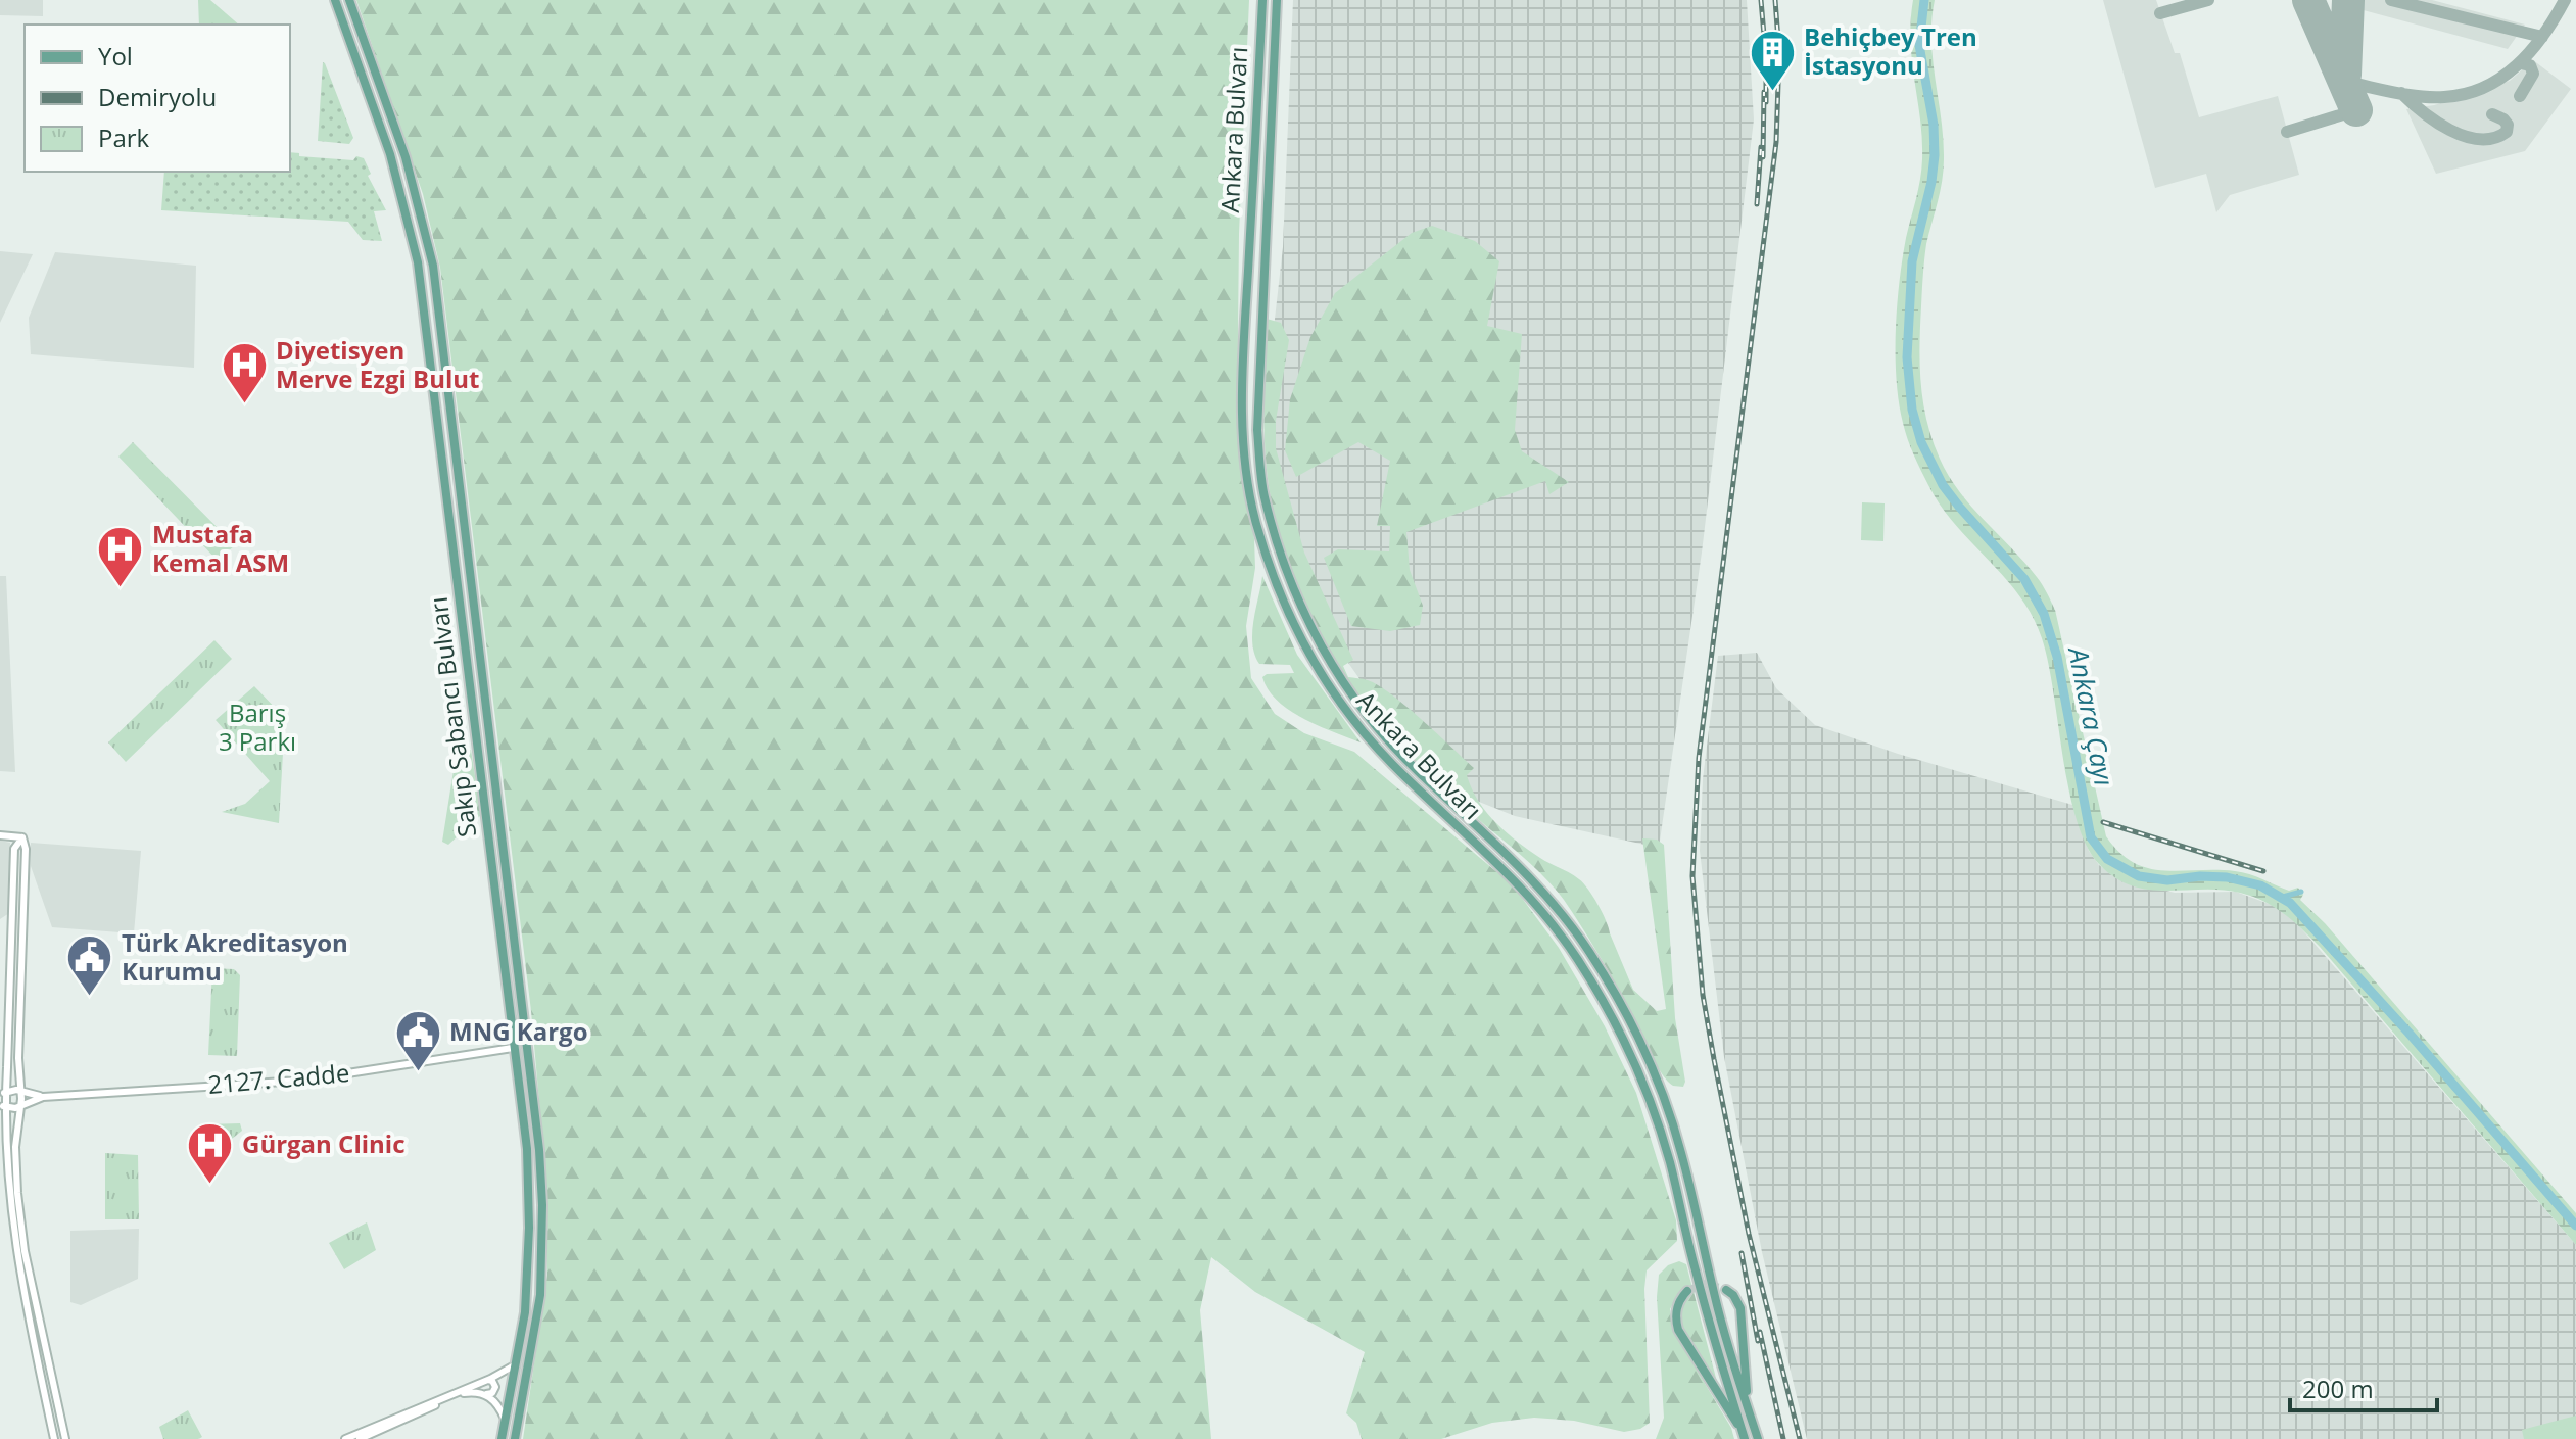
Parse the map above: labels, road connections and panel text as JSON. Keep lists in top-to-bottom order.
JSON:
{
  "streets": {
    "main road": ["Ankara Bulvarı", "Sakıp Sabancı Bulvarı"],
    "street": ["2127. Cadde"]
  },
  "crossings": [
    ["Sakıp Sabancı Bulvarı", "2127. Cadde"]
  ],
  "water": ["Ankara Çayı"],
  "parks": ["Barış 3 Parkı"],
  "places": {
    "building": ["Behiçbey Tren İstasyonu"],
    "hospital": ["Diyetisyen Merve Ezgi Bulut", "Mustafa Kemal ASM", "Gürgan Clinic"],
    "public building": ["Türk Akreditasyon Kurumu", "MNG Kargo"]
  },
  "legend": ["Yol", "Demiryolu", "Park"],
  "scale_bar": "200 m"
}
